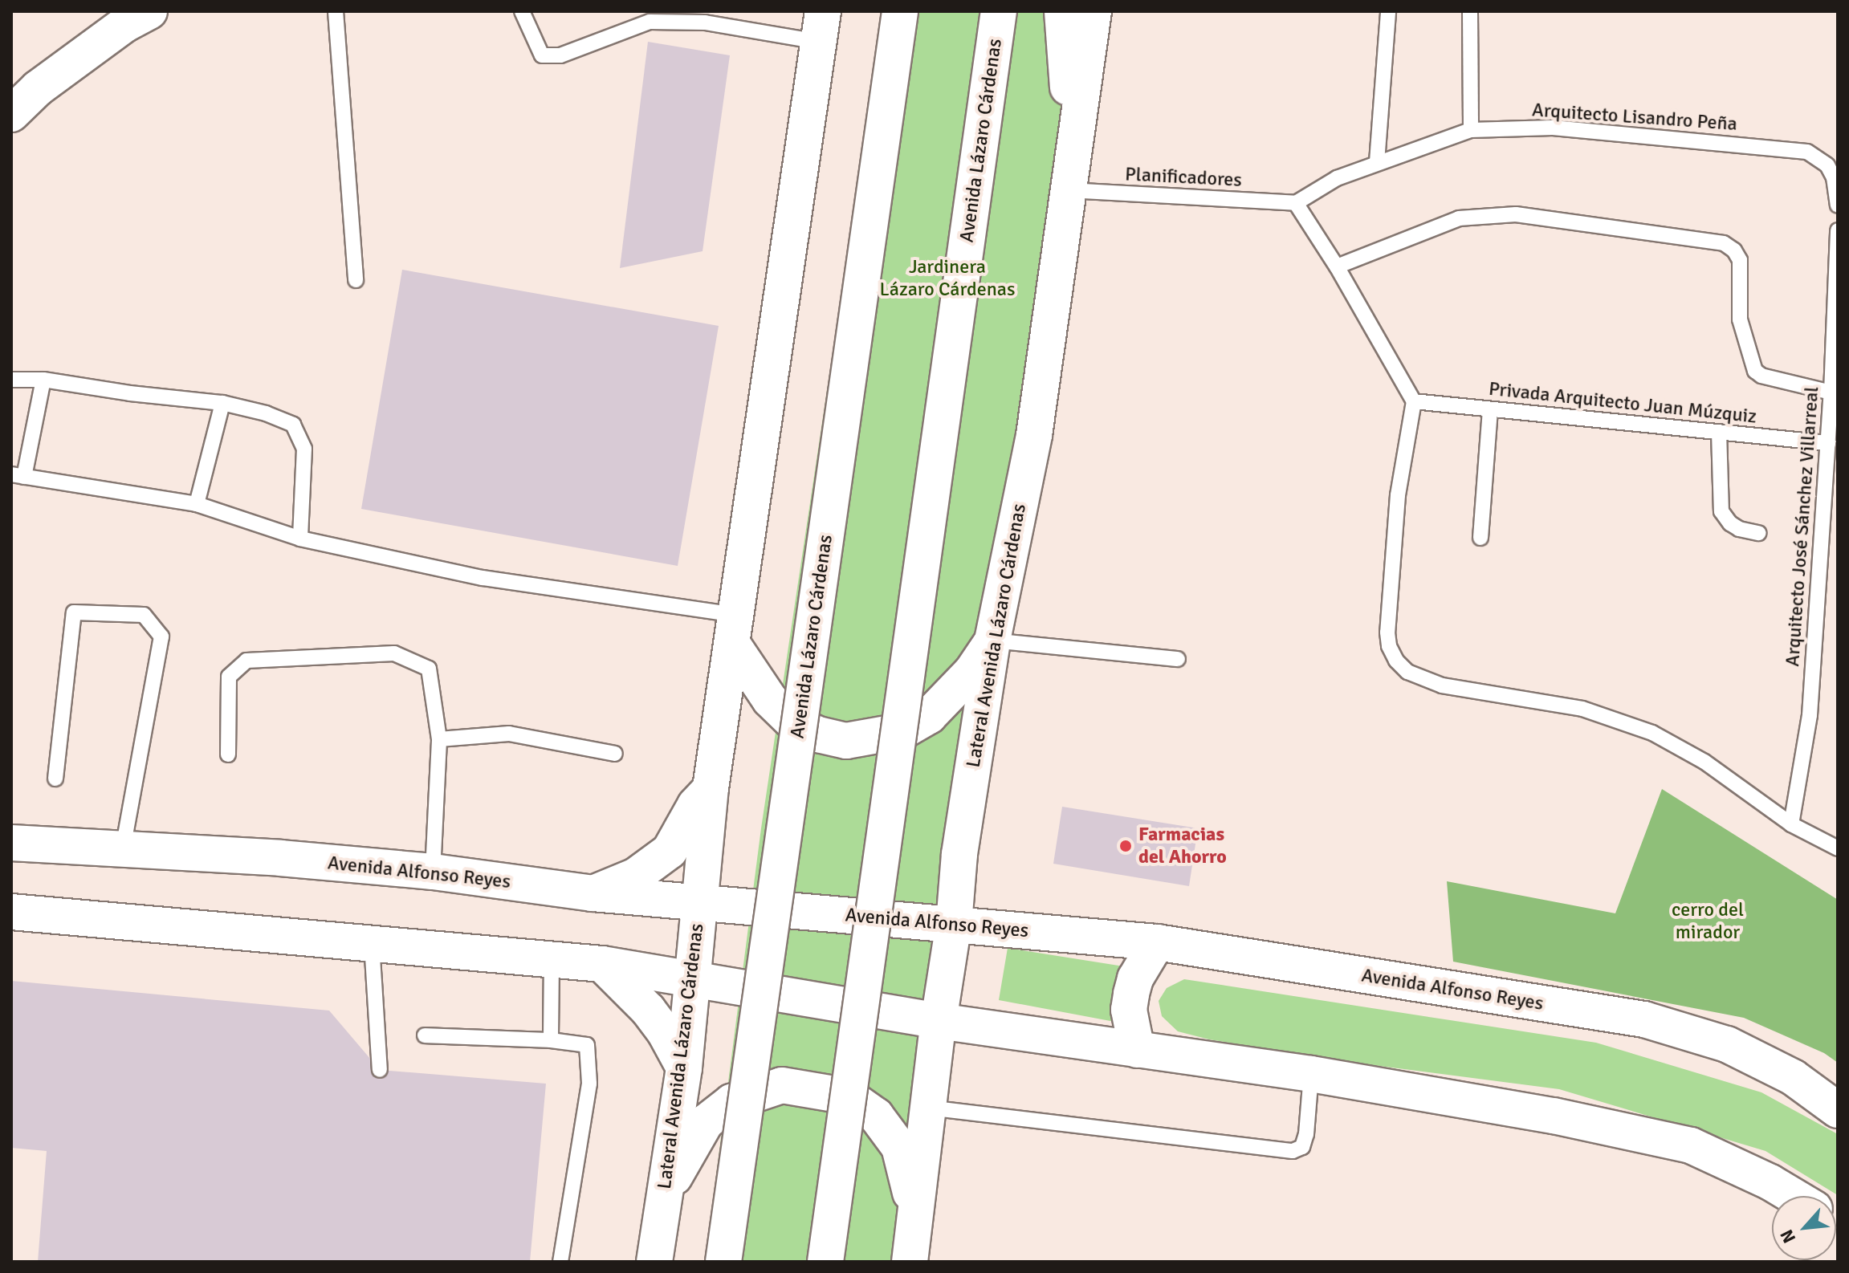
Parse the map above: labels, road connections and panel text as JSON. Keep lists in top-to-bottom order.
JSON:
{
  "streets": {
    "main road": ["Avenida Lázaro Cárdenas", "Lateral Avenida Lázaro Cárdenas", "Avenida Alfonso Reyes"],
    "lane": [
      "Arquitecto Lisandro Peña",
      "Planificadores",
      "Privada Arquitecto Juan Múzquiz",
      "Arquitecto José Sánchez Villarreal"
    ]
  },
  "crossings": [
    ["Arquitecto Lisandro Peña", "Planificadores"],
    ["Planificadores", "Lateral Avenida Lázaro Cárdenas"],
    ["Privada Arquitecto Juan Múzquiz", "Arquitecto José Sánchez Villarreal"],
    ["Lateral Avenida Lázaro Cárdenas", "Avenida Alfonso Reyes"]
  ],
  "parks": ["Jardinera Lázaro Cárdenas", "cerro del mirador"],
  "places": ["Farmacias del Ahorro"],
  "north": "bottom left"
}
